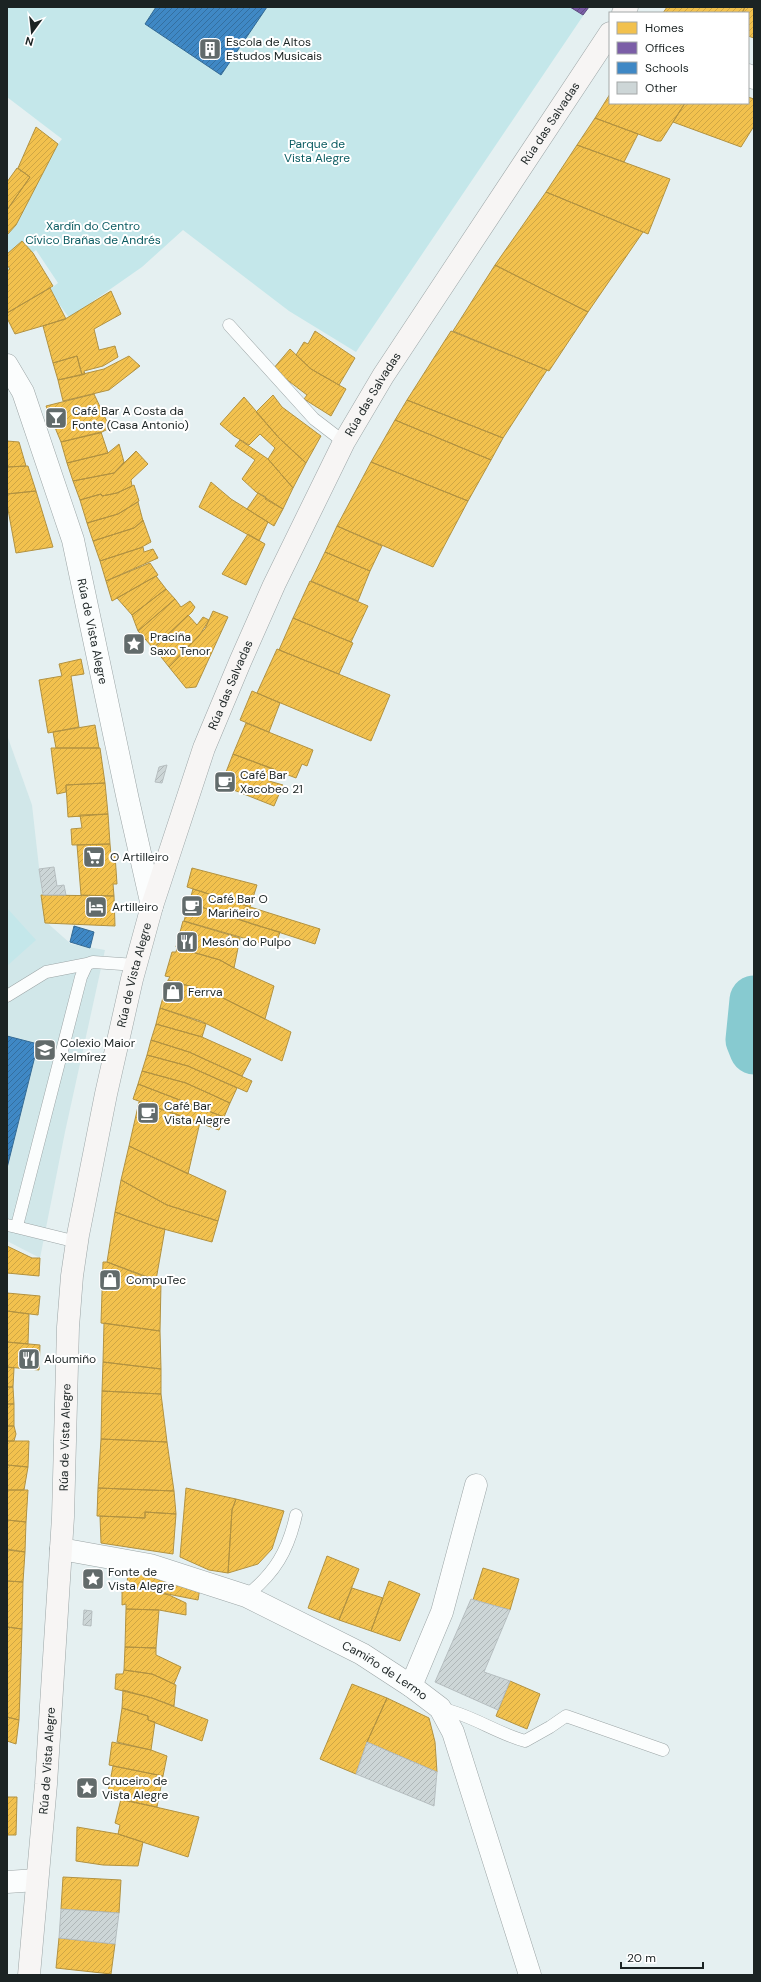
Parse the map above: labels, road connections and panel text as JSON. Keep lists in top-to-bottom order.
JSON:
{
  "streets": {
    "main road": ["Rúa das Salvadas", "Rúa de Vista Alegre"],
    "street": ["Camiño de Lermo"]
  },
  "crossings": [
    ["Rúa das Salvadas", "Rúa de Vista Alegre"],
    ["Rúa de Vista Alegre", "Camiño de Lermo"]
  ],
  "parks": ["Parque de Vista Alegre", "Xardín do Centro Cívico Brañas de Andrés"],
  "places": {
    "building": ["Escola de Altos Estudos Musicais"],
    "bar": ["Café Bar A Costa da Fonte (Casa Antonio)"],
    "place": ["Praciña Saxo Tenor", "Fonte de Vista Alegre", "Cruceiro de Vista Alegre"],
    "cafe": ["Café Bar Xacobeo 21", "Café Bar O Mariñeiro", "Café Bar Vista Alegre"],
    "supermarket": ["O Artilleiro"],
    "hotel": ["Artilleiro"],
    "restaurant": ["Mesón do Pulpo", "Aloumiño"],
    "shop": ["Ferrva", "CompuTec"],
    "school or university": ["Colexio Maior Xelmírez"]
  },
  "legend": [
    "Homes",
    "Offices",
    "Schools",
    "Other"
  ],
  "scale_bar": "20 m",
  "north": "bottom"
}
